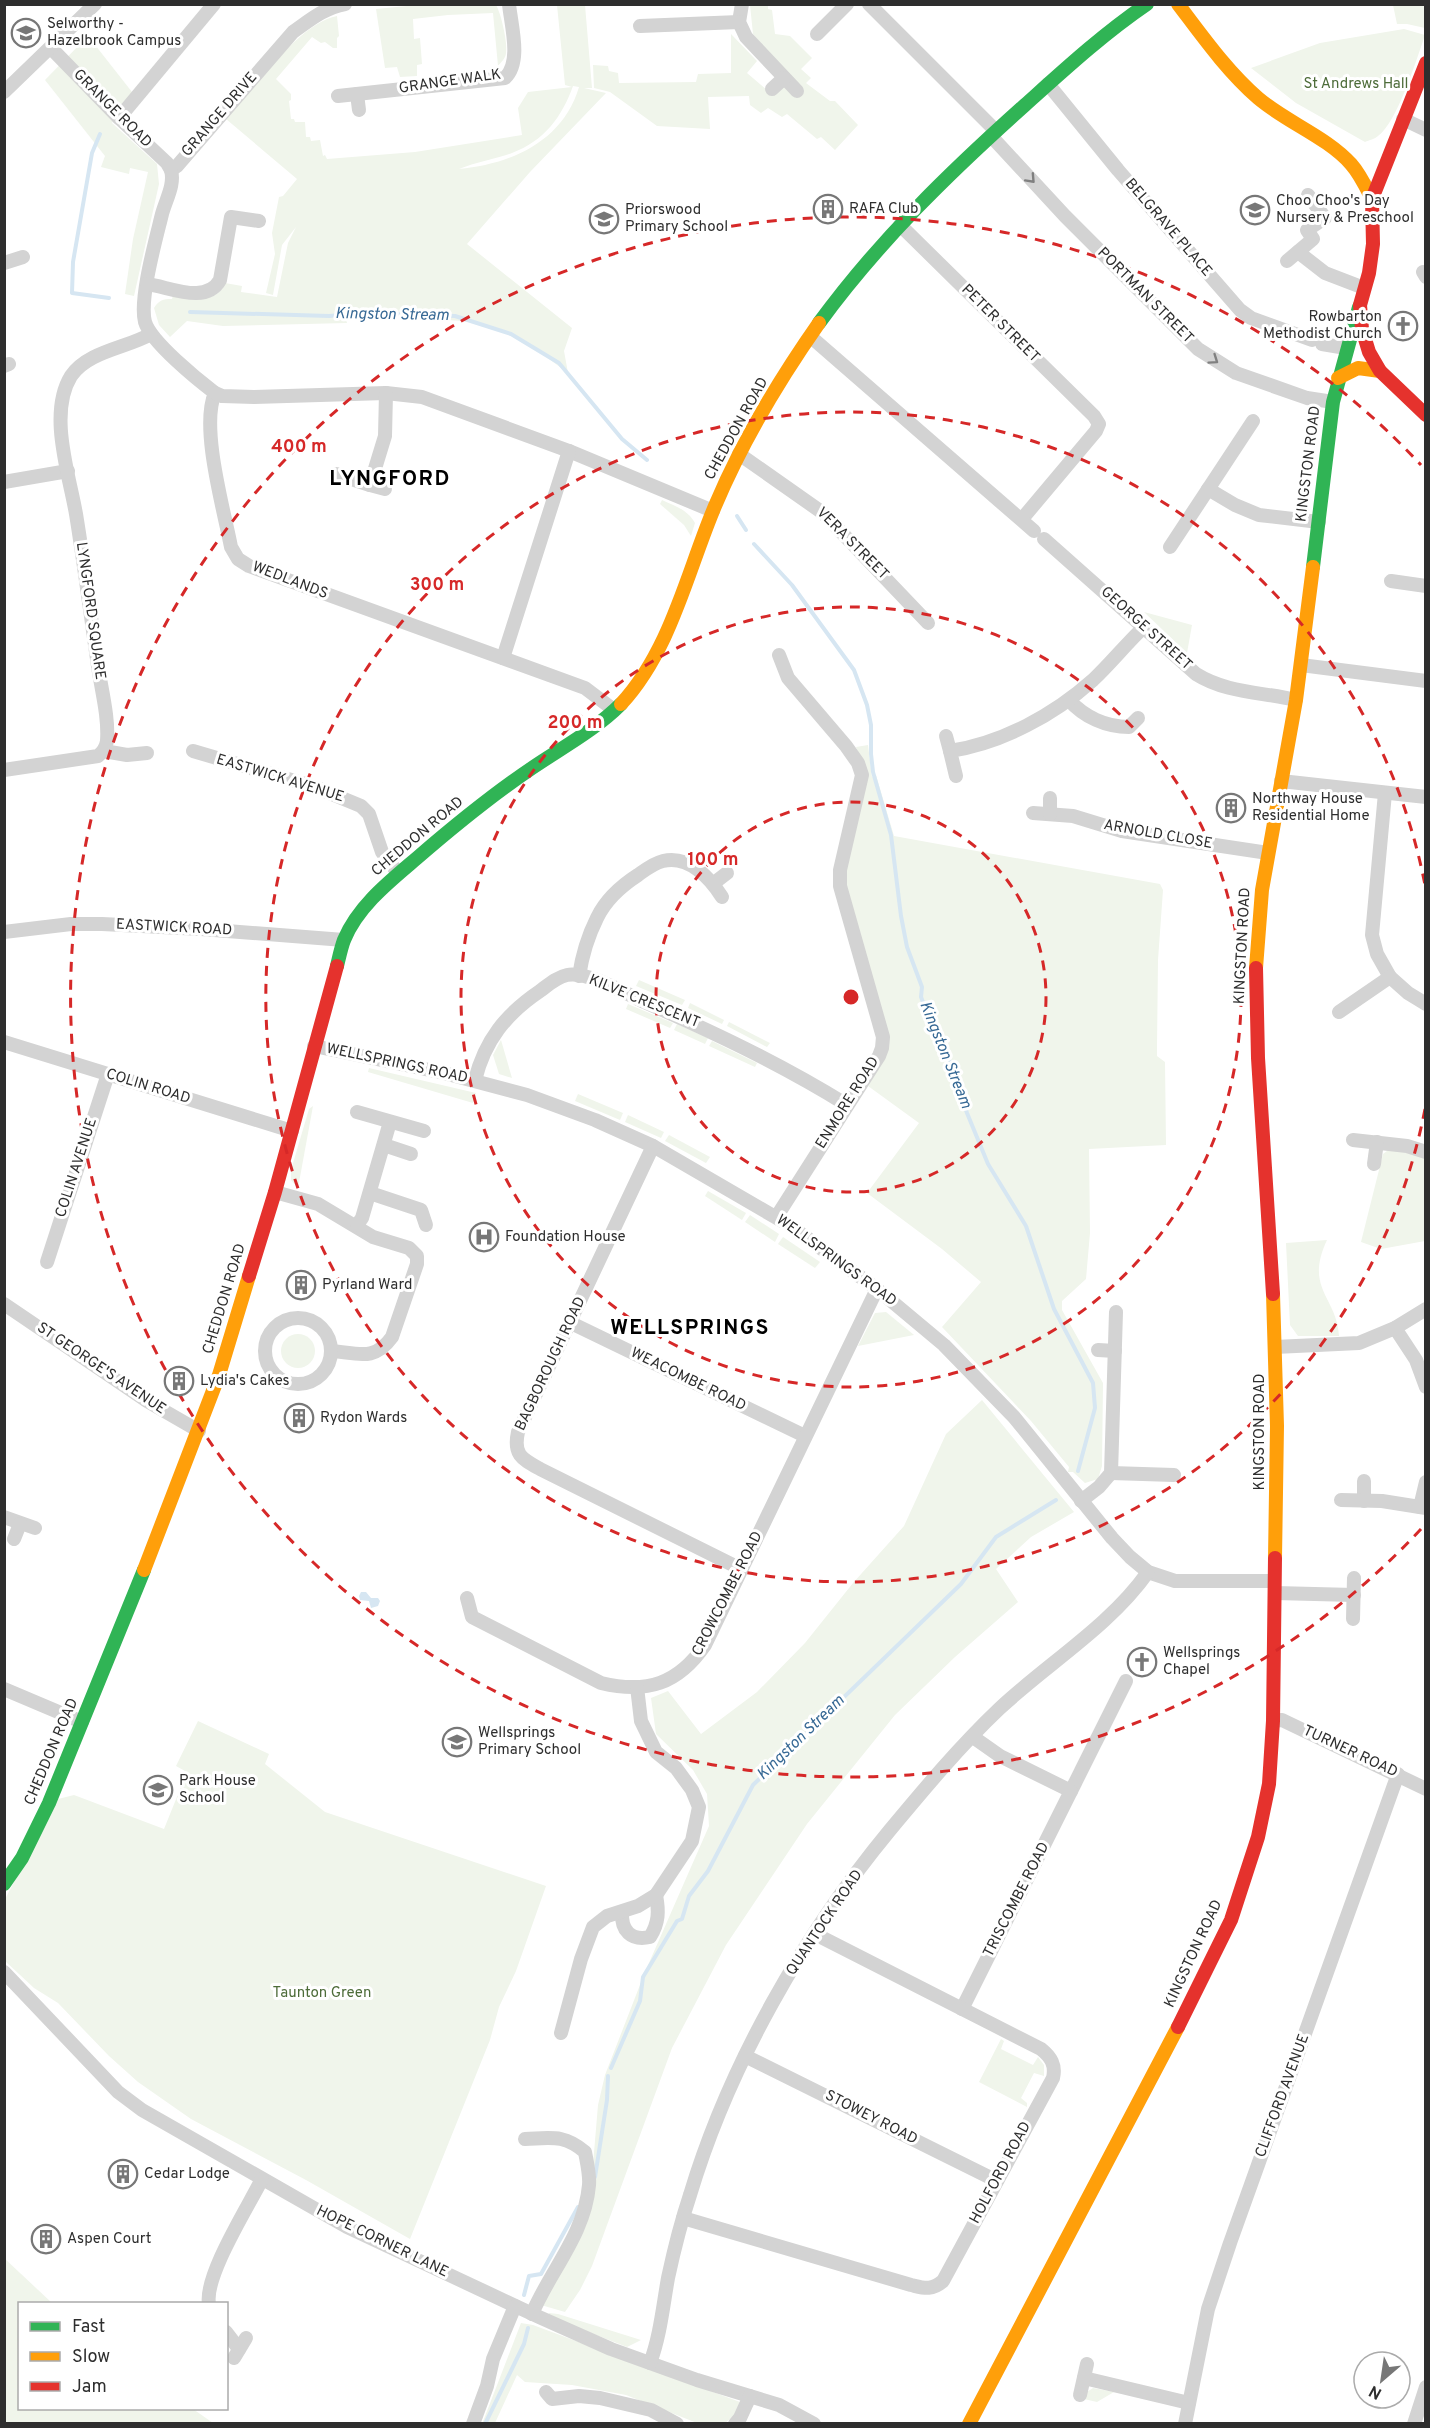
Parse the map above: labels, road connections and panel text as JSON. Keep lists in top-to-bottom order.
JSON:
{
  "streets": {
    "street": [
      "GRANGE WALK",
      "GRANGE ROAD",
      "GRANGE DRIVE",
      "BELGRAVE PLACE",
      "PORTMAN STREET",
      "PETER STREET",
      "CHEDDON ROAD",
      "KINGSTON ROAD",
      "VERA STREET",
      "WEDLANDS",
      "LYNGFORD SQUARE",
      "GEORGE STREET",
      "EASTWICK AVENUE",
      "ARNOLD CLOSE",
      "EASTWICK ROAD",
      "KILVE CRESCENT",
      "WELLSPRINGS ROAD",
      "COLIN ROAD",
      "ENMORE ROAD",
      "COLIN AVENUE",
      "BAGBOROUGH ROAD",
      "ST GEORGE'S AVENUE",
      "WEACOMBE ROAD",
      "CROWCOMBE ROAD",
      "TURNER ROAD",
      "TRISCOMBE ROAD",
      "QUANTOCK ROAD",
      "CLIFFORD AVENUE",
      "STOWEY ROAD",
      "HOLFORD ROAD",
      "HOPE CORNER LANE"
    ]
  },
  "crossings": [
    ["GRANGE ROAD", "GRANGE DRIVE"],
    ["GRANGE DRIVE", "LYNGFORD SQUARE"],
    ["BELGRAVE PLACE", "CHEDDON ROAD"],
    ["BELGRAVE PLACE", "KINGSTON ROAD"],
    ["PORTMAN STREET", "CHEDDON ROAD"],
    ["PORTMAN STREET", "KINGSTON ROAD"],
    ["PETER STREET", "CHEDDON ROAD"],
    ["PETER STREET", "GEORGE STREET"],
    ["CHEDDON ROAD", "VERA STREET"],
    ["CHEDDON ROAD", "WEDLANDS"],
    ["CHEDDON ROAD", "GEORGE STREET"],
    ["CHEDDON ROAD", "EASTWICK AVENUE"],
    ["CHEDDON ROAD", "EASTWICK ROAD"],
    ["CHEDDON ROAD", "WELLSPRINGS ROAD"],
    ["CHEDDON ROAD", "COLIN ROAD"],
    ["CHEDDON ROAD", "ST GEORGE'S AVENUE"],
    ["KINGSTON ROAD", "GEORGE STREET"],
    ["KINGSTON ROAD", "ARNOLD CLOSE"],
    ["KINGSTON ROAD", "WELLSPRINGS ROAD"],
    ["KINGSTON ROAD", "TURNER ROAD"],
    ["KILVE CRESCENT", "WELLSPRINGS ROAD"],
    ["KILVE CRESCENT", "ENMORE ROAD"],
    ["WELLSPRINGS ROAD", "ENMORE ROAD"],
    ["WELLSPRINGS ROAD", "BAGBOROUGH ROAD"],
    ["WELLSPRINGS ROAD", "CROWCOMBE ROAD"],
    ["WELLSPRINGS ROAD", "QUANTOCK ROAD"],
    ["COLIN ROAD", "COLIN AVENUE"],
    ["BAGBOROUGH ROAD", "WEACOMBE ROAD"],
    ["BAGBOROUGH ROAD", "CROWCOMBE ROAD"],
    ["WEACOMBE ROAD", "CROWCOMBE ROAD"],
    ["TURNER ROAD", "CLIFFORD AVENUE"],
    ["TRISCOMBE ROAD", "HOLFORD ROAD"],
    ["QUANTOCK ROAD", "STOWEY ROAD"],
    ["QUANTOCK ROAD", "HOLFORD ROAD"],
    ["QUANTOCK ROAD", "HOPE CORNER LANE"],
    ["STOWEY ROAD", "HOLFORD ROAD"]
  ],
  "one_way": ["PORTMAN STREET"],
  "districts": ["LYNGFORD", "WELLSPRINGS"],
  "water": ["Kingston Stream"],
  "parks": ["St Andrews Hall", "Taunton Green"],
  "places": {
    "school or university": [
      "Selworthy - Hazelbrook Campus",
      "Choo Choo's Day Nursery & Preschool",
      "Priorswood Primary School",
      "Wellsprings Primary School",
      "Park House School"
    ],
    "building": [
      "RAFA Club",
      "Northway House Residential Home",
      "Pyrland Ward",
      "Lydia's Cakes",
      "Rydon Wards",
      "Cedar Lodge",
      "Aspen Court"
    ],
    "church": ["Rowbarton Methodist Church", "Wellsprings Chapel"],
    "hospital": ["Foundation House"]
  },
  "legend": ["Fast", "Slow", "Jam"],
  "north": "bottom left",
  "rings": [
    "400 m",
    "300 m",
    "200 m",
    "100 m"
  ]
}
